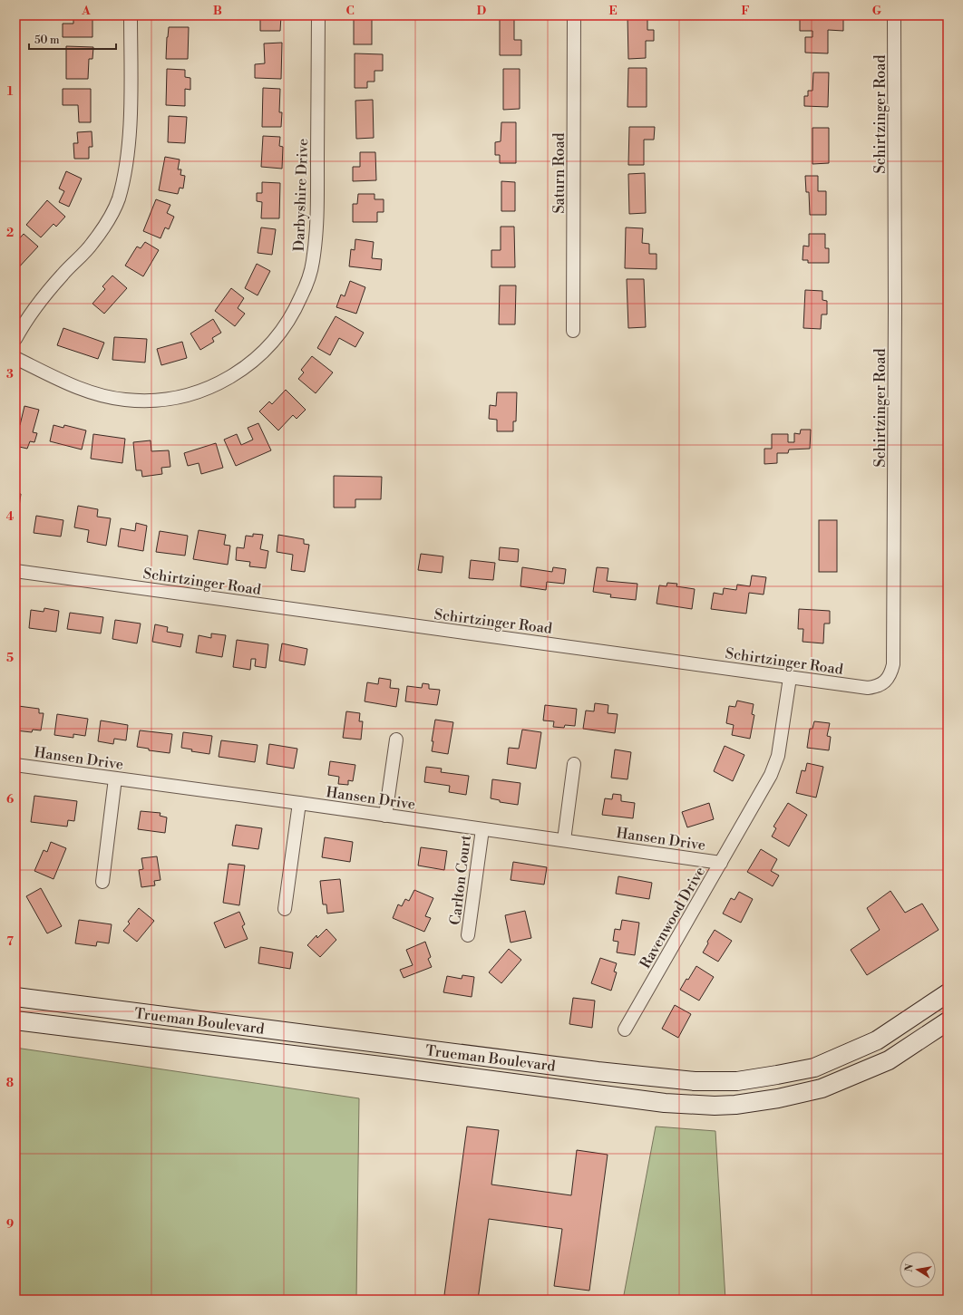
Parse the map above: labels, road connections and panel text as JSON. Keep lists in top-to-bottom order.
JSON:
{
  "streets": {
    "main road": ["Trueman Boulevard"],
    "street": [
      "Schirtzinger Road",
      "Saturn Road",
      "Darbyshire Drive",
      "Hansen Drive",
      "Carlton Court",
      "Ravenwood Drive"
    ]
  },
  "crossings": [
    ["Schirtzinger Road", "Ravenwood Drive"],
    ["Hansen Drive", "Carlton Court"],
    ["Hansen Drive", "Ravenwood Drive"]
  ],
  "scale_bar": "50 m",
  "north": "left",
  "grid": {
    "columns": [
      "A",
      "B",
      "C",
      "D",
      "E",
      "F",
      "G"
    ],
    "rows": [
      "1",
      "2",
      "3",
      "4",
      "5",
      "6",
      "7",
      "8",
      "9"
    ]
  }
}
